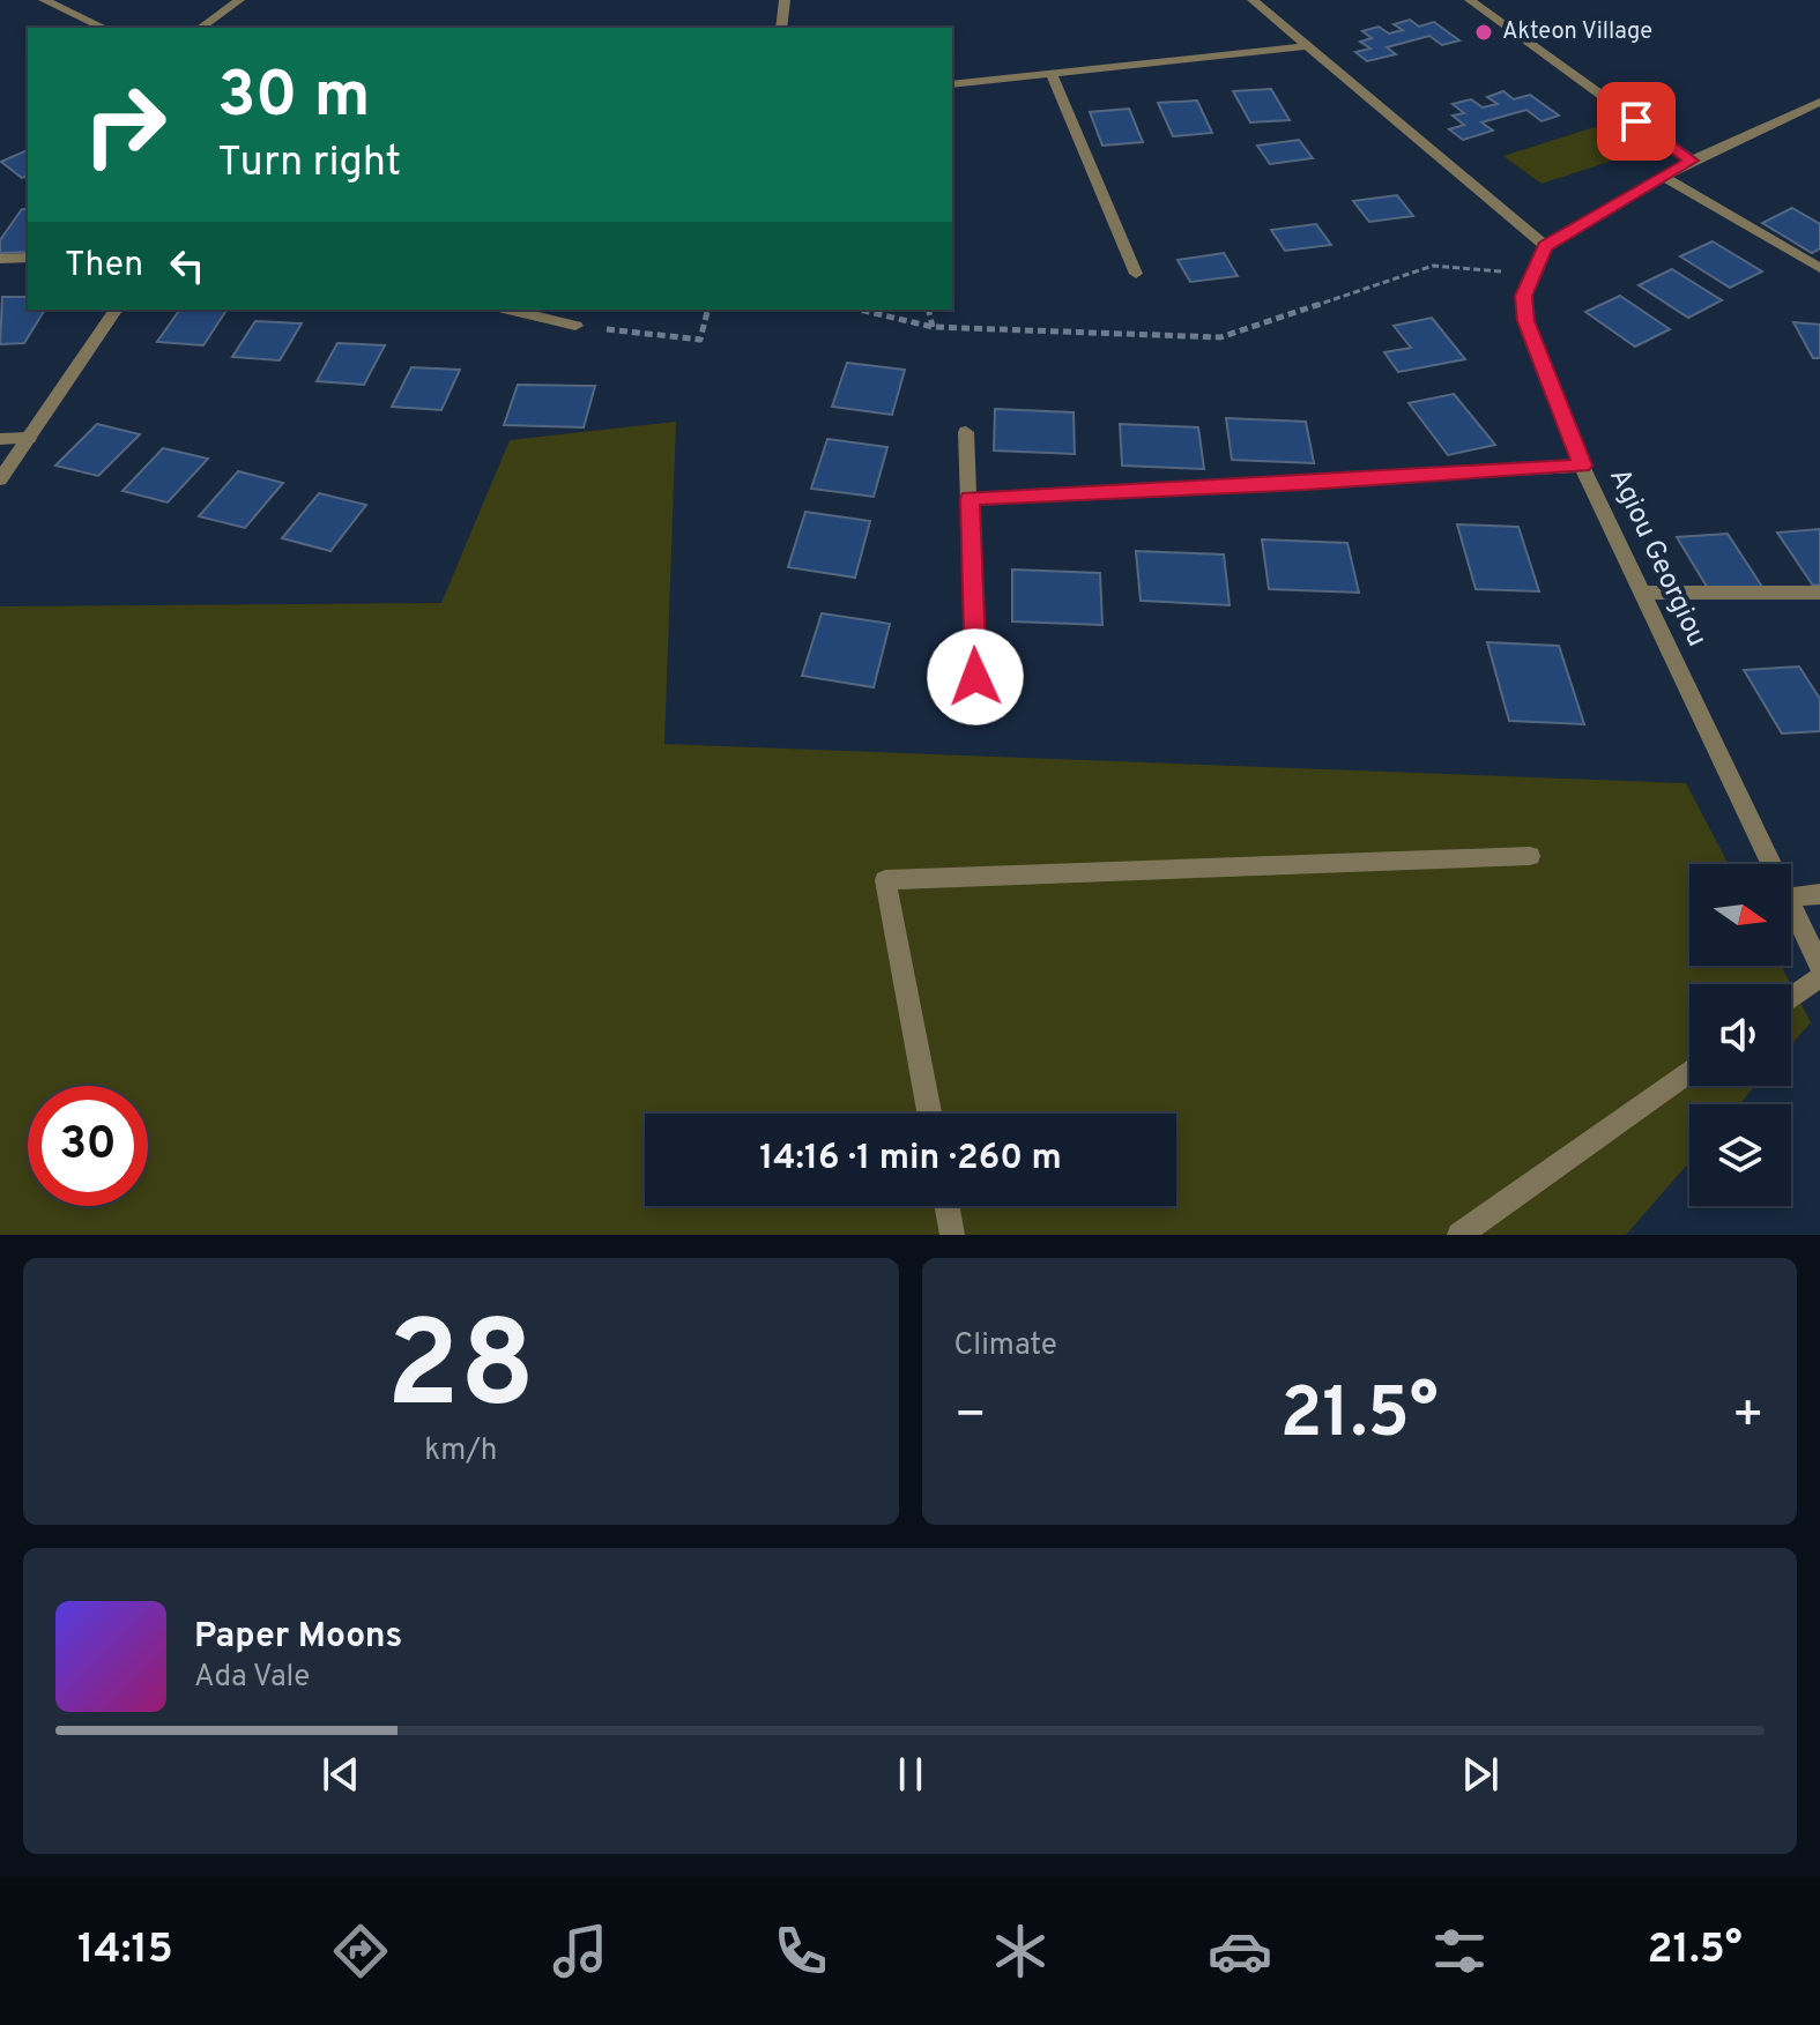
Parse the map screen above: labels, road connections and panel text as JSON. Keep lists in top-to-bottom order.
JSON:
{
  "streets": {
    "street": ["Agiou Georgiou"]
  },
  "places": ["Akteon Village"],
  "north": "right",
  "page": {
    "turn": ["30 m", "Turn right"],
    "then": "Then",
    "limit": "30",
    "trip": "14:16 · 1 min · 260 m",
    "tile": [
      ["28", "km/h"],
      "Climate"
    ],
    "heat": ["−", "21.5°", "+"],
    "song": ["Paper Moons", "Ada Vale"],
    "tabs": ["14:15", "21.5°"]
  }
}
